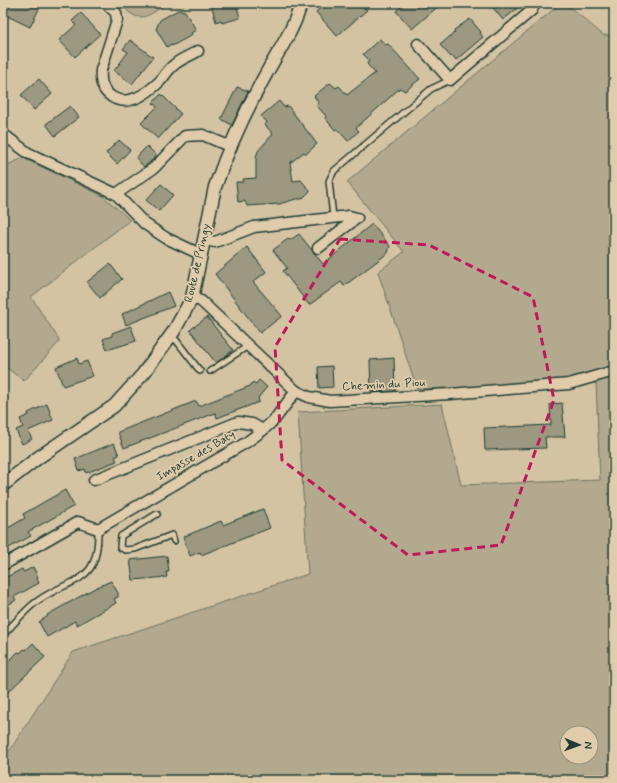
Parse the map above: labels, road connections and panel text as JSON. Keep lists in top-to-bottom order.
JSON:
{
  "streets": {
    "street": ["Route de Pringy", "Chemin du Piou", "Impasse des Baty"]
  },
  "crossings": [
    ["Route de Pringy", "Chemin du Piou"],
    ["Chemin du Piou", "Impasse des Baty"]
  ],
  "north": "right"
}
